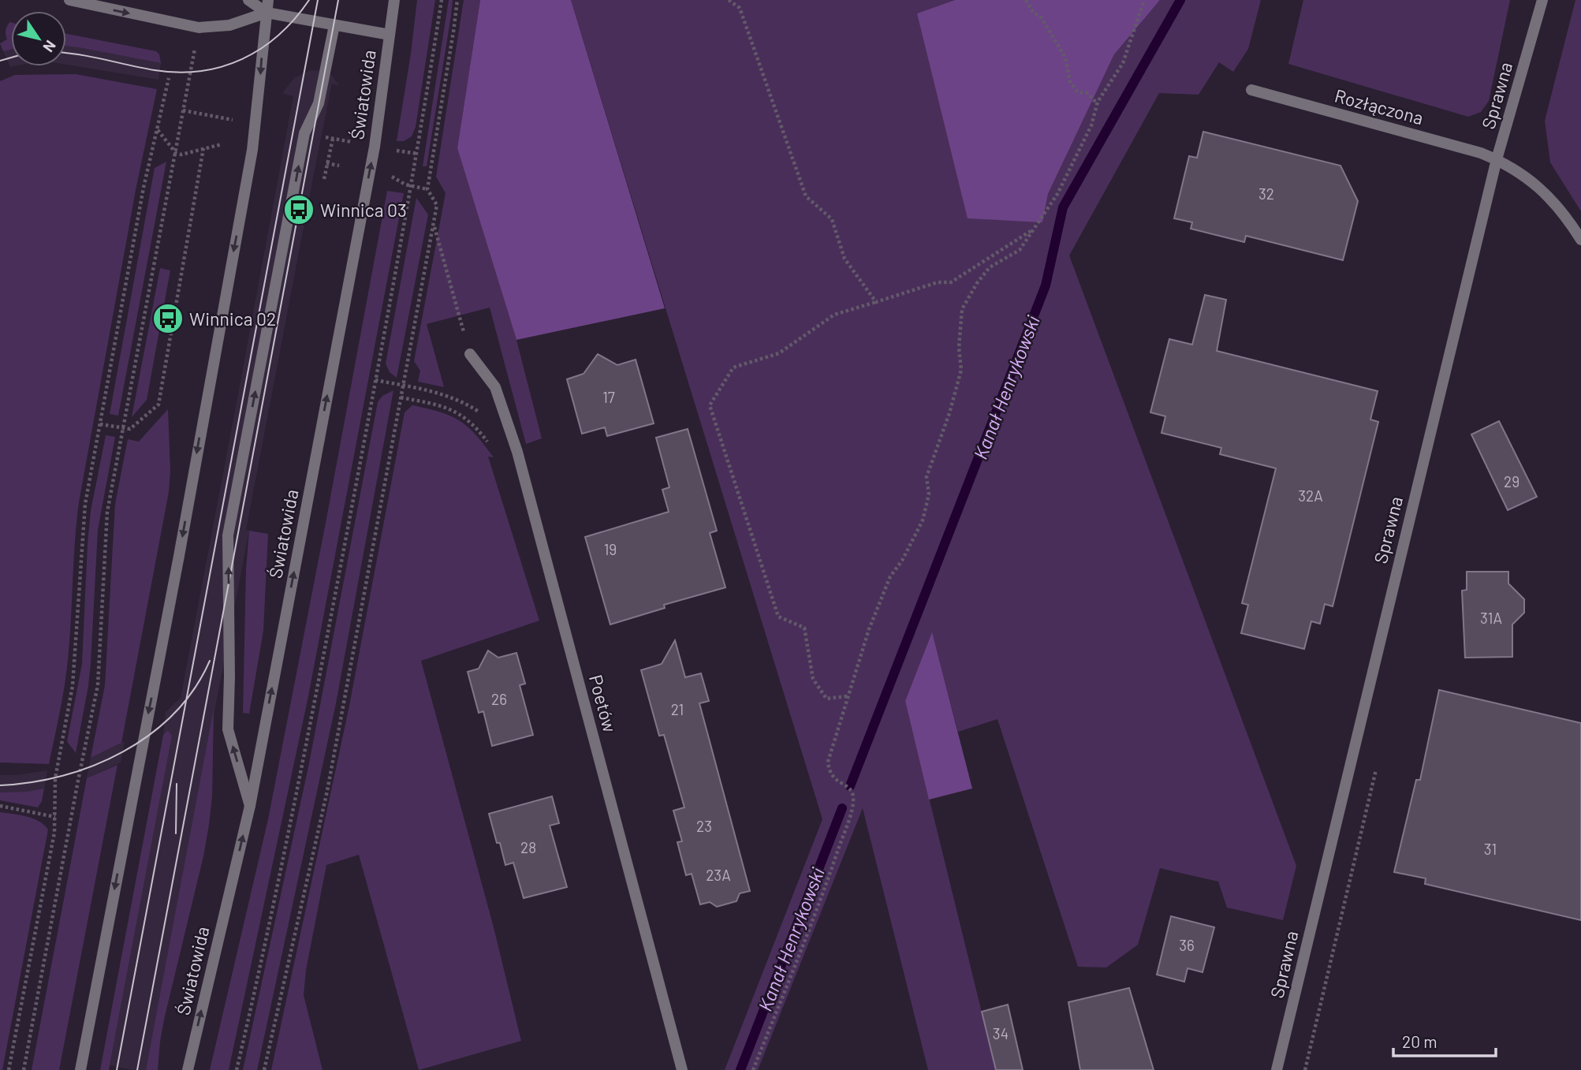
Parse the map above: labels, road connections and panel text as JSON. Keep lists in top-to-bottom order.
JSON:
{
  "streets": {
    "street": [
      "Światowida",
      "Sprawna",
      "Rozłączona",
      "Poetów"
    ]
  },
  "crossings": [
    ["Sprawna", "Rozłączona"]
  ],
  "water": ["Kanał Henrykowski"],
  "places": {
    "bus stop": ["Winnica 03", "Winnica 02"]
  },
  "house_numbers": [
    "32",
    "17",
    "29",
    "32A",
    "19",
    "31A",
    "26",
    "21",
    "23",
    "28",
    "31",
    "23A",
    "36",
    "34"
  ],
  "scale_bar": "20 m",
  "north": "bottom right"
}
